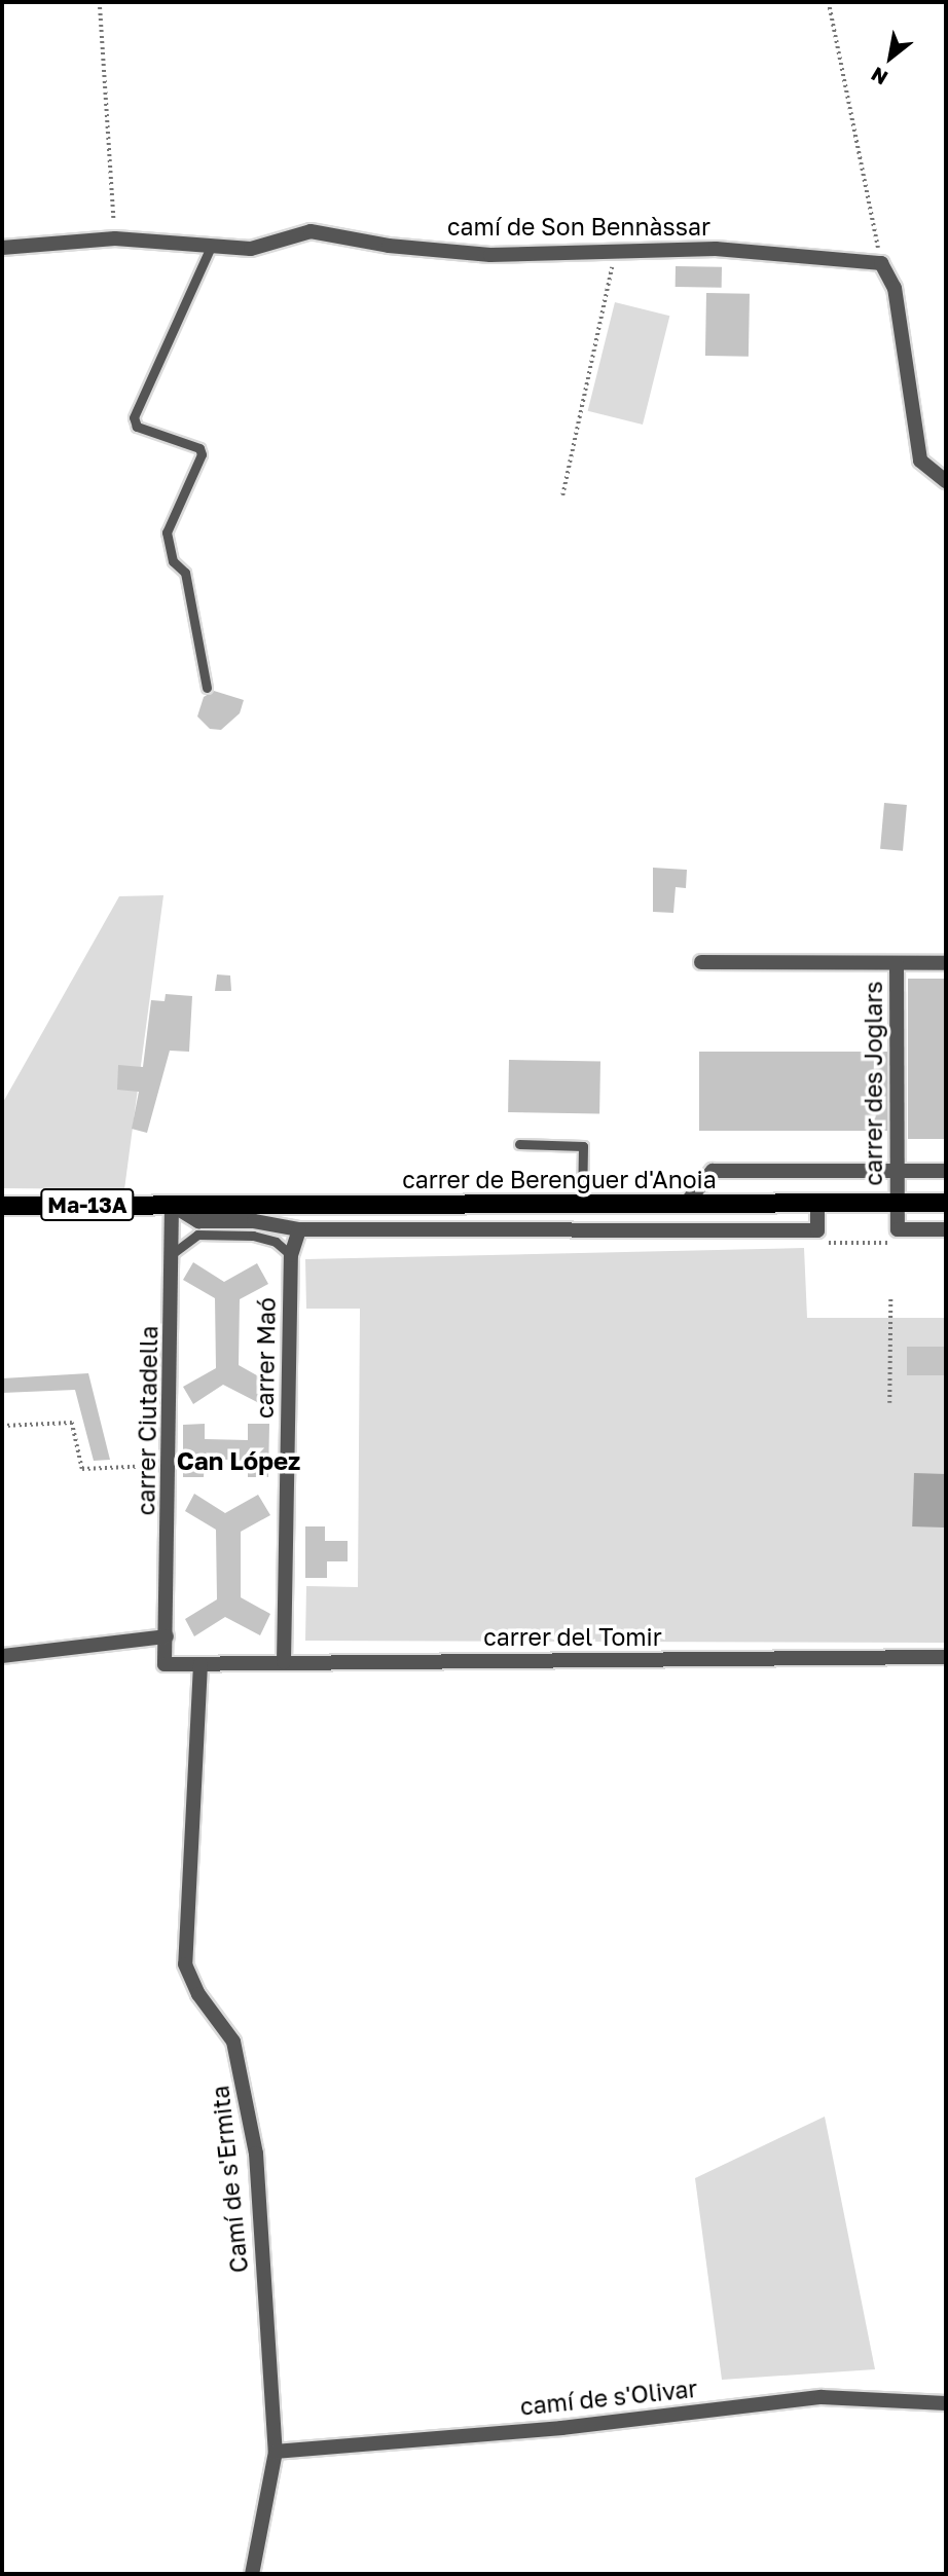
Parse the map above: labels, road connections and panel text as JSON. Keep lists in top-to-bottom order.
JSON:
{
  "streets": {
    "main road": ["carrer de Berenguer d'Anoia", "Ma-13A"],
    "street": [
      "camí de Son Bennàssar",
      "carrer des Joglars",
      "carrer Maó",
      "carrer Ciutadella",
      "carrer del Tomir",
      "Camí de s'Ermita",
      "camí de s'Olivar"
    ]
  },
  "crossings": [
    ["carrer des Joglars", "carrer de Berenguer d'Anoia"],
    ["carrer de Berenguer d'Anoia", "Ma-13A"],
    ["carrer de Berenguer d'Anoia", "carrer Ciutadella"],
    ["Ma-13A", "carrer Ciutadella"],
    ["carrer Maó", "carrer del Tomir"],
    ["carrer Ciutadella", "carrer del Tomir"],
    ["carrer Ciutadella", "Camí de s'Ermita"],
    ["carrer del Tomir", "Camí de s'Ermita"],
    ["Camí de s'Ermita", "camí de s'Olivar"]
  ],
  "districts": ["Can López"],
  "north": "bottom left"
}
